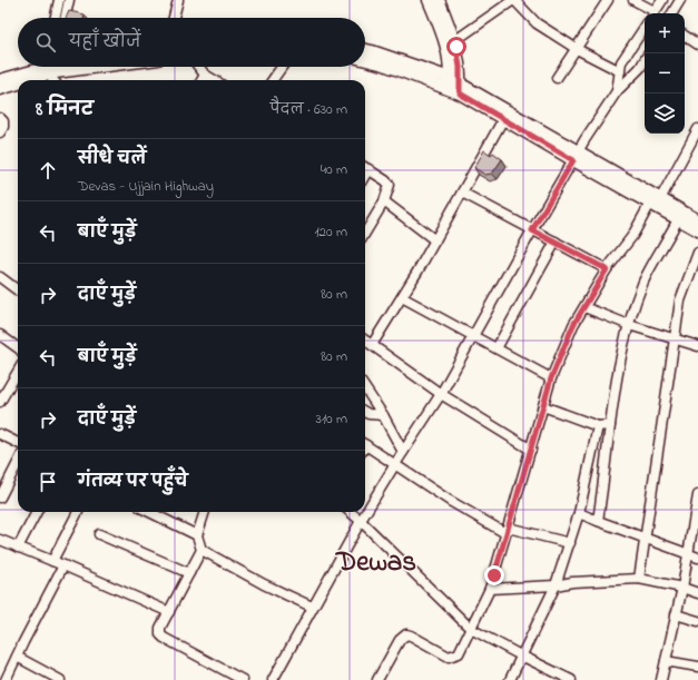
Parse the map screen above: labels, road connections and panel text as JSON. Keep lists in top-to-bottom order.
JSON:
{
  "districts": ["Dewas"],
  "page": {
    "map_buttons": ["+", "−"],
    "search": "यहाँ खोजें",
    "heading": ["8 मिनट", "पैदल · 630 m"],
    "list": [
      ["सीधे चलें", "Devas - Ujjain Highway", "40 m"],
      ["बाएँ मुड़ें", "120 m"],
      ["दाएँ मुड़ें", "80 m"],
      ["बाएँ मुड़ें", "80 m"],
      ["दाएँ मुड़ें", "310 m"],
      "गंतव्य पर पहुँचे"
    ]
  }
}
